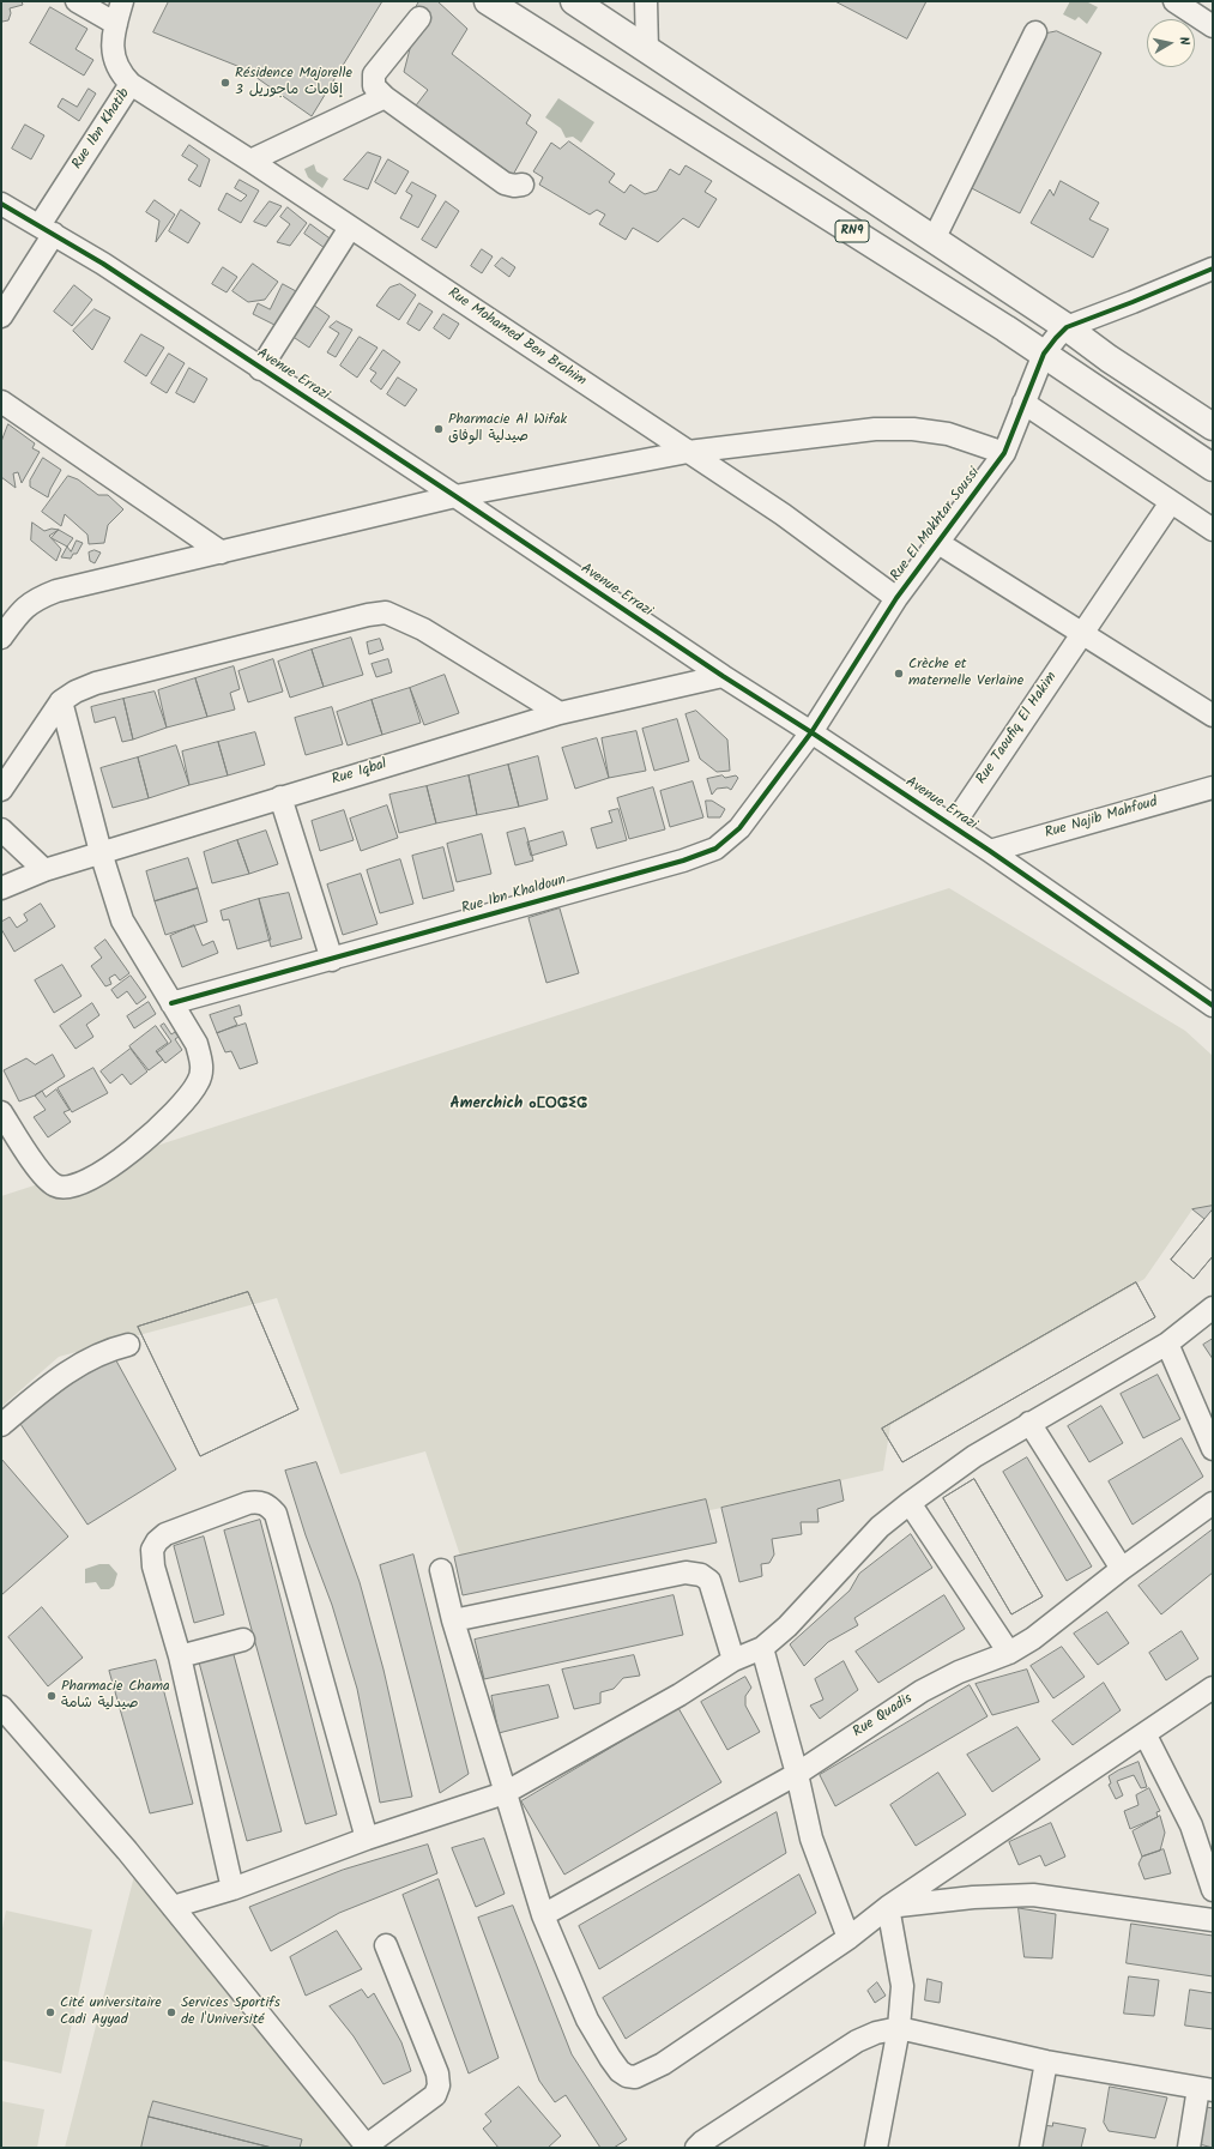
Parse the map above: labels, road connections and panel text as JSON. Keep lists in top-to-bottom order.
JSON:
{
  "streets": {
    "main road": ["RN9"],
    "street": [
      "Rue Ibn Khatib",
      "Rue Mohamed Ben Brahim",
      "Avenue Errazi",
      "Rue El Mokhtar Soussi",
      "Rue Taoufiq El Hakim",
      "Rue Iqbal",
      "Rue Najib Mahfoud",
      "Rue Ibn Khaldoun",
      "Rue Quadis"
    ]
  },
  "crossings": [
    ["Rue Ibn Khatib", "Rue Mohamed Ben Brahim"],
    ["Rue Ibn Khatib", "Avenue Errazi"],
    ["RN9", "Rue El Mokhtar Soussi"],
    ["Rue Mohamed Ben Brahim", "Rue El Mokhtar Soussi"],
    ["Avenue Errazi", "Rue El Mokhtar Soussi"],
    ["Avenue Errazi", "Rue Taoufiq El Hakim"],
    ["Avenue Errazi", "Rue Iqbal"],
    ["Avenue Errazi", "Rue Najib Mahfoud"],
    ["Avenue Errazi", "Rue Ibn Khaldoun"],
    ["Rue El Mokhtar Soussi", "Rue Ibn Khaldoun"]
  ],
  "districts": ["Amerchich ⴰⵎⵔⵛⵉⵛ"],
  "places": [
    "Résidence Majorelle إقامات ماجوريل 3",
    "Pharmacie Al Wifak صيدلية الوفاق",
    "Crèche et maternelle Verlaine",
    "Pharmacie Chama صيدلية شامة",
    "Cité universitaire Cadi Ayyad",
    "Services Sportifs de l'Université"
  ],
  "north": "right"
}
